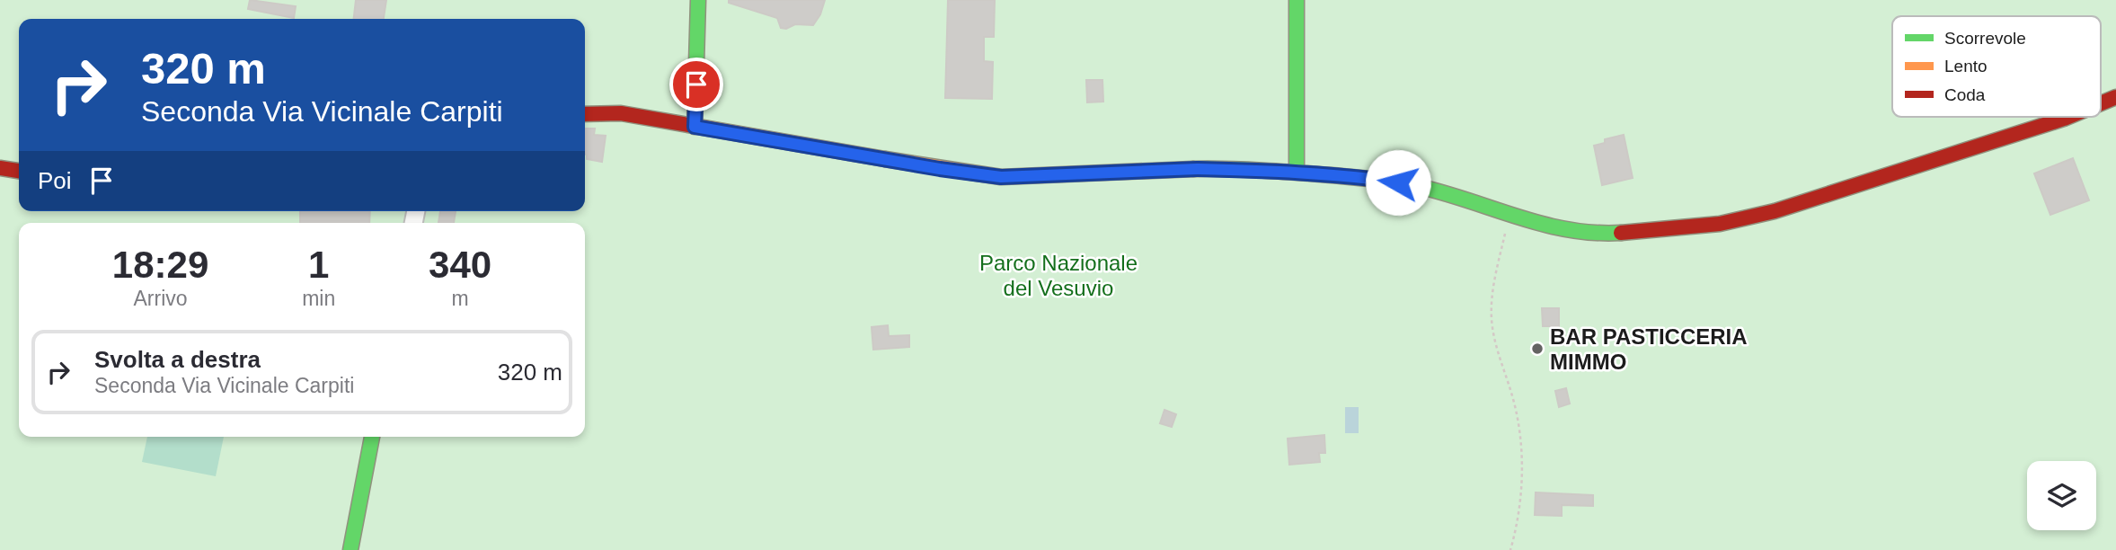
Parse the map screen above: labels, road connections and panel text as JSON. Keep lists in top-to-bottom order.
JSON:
{
  "parks": ["Parco Nazionale del Vesuvio"],
  "places": ["BAR PASTICCERIA MIMMO"],
  "legend": ["Scorrevole", "Lento", "Coda"],
  "page": {
    "turn": ["320 m", "Seconda Via Vicinale Carpiti"],
    "then": "Poi",
    "eta": [
      "18:29",
      "Arrivo",
      "1",
      "min",
      "340",
      "m"
    ],
    "list": [
      {
        "name": "Svolta a destra",
        "note": "Seconda Via Vicinale Carpiti",
        "value": "320 m"
      }
    ]
  }
}
